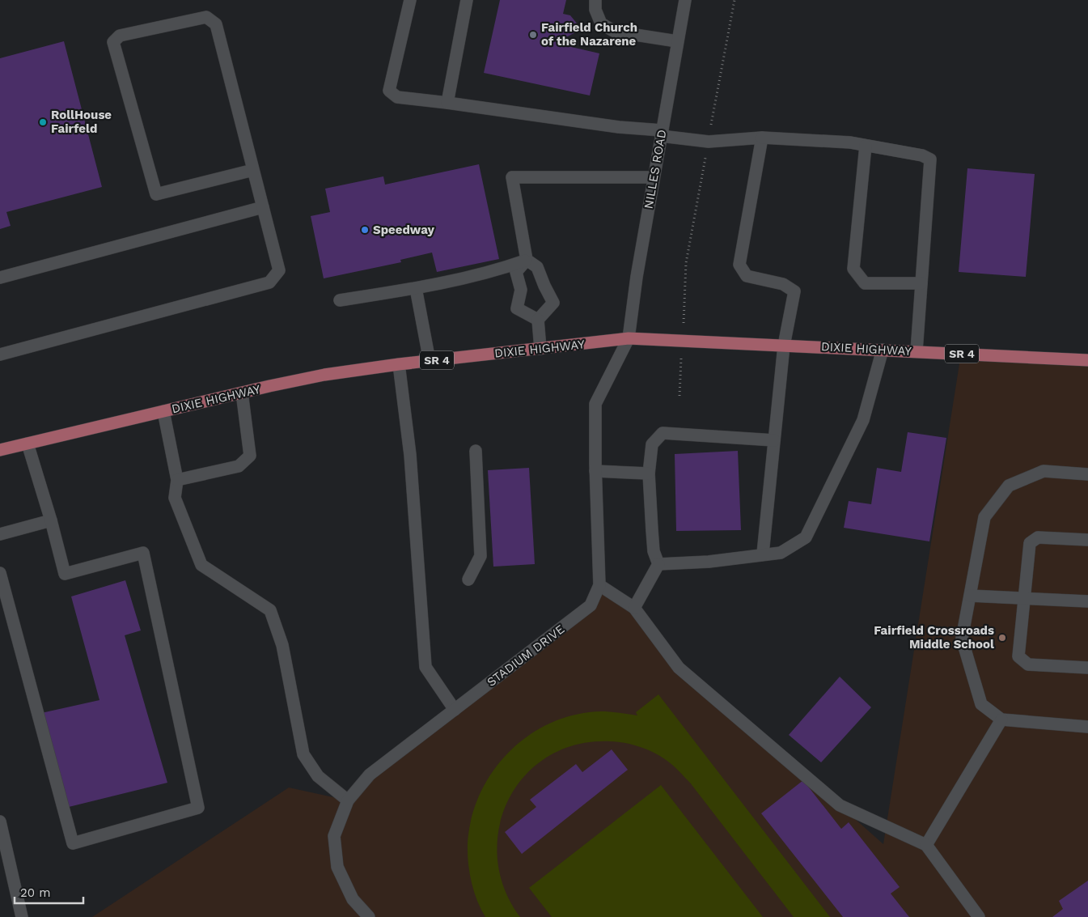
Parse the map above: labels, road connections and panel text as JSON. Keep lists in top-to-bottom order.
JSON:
{
  "streets": {
    "main road": ["DIXIE HIGHWAY", "SR 4"],
    "street": ["NILLES ROAD", "STADIUM DRIVE"]
  },
  "crossings": [
    ["NILLES ROAD", "DIXIE HIGHWAY"],
    ["NILLES ROAD", "STADIUM DRIVE"],
    ["DIXIE HIGHWAY", "STADIUM DRIVE"]
  ],
  "places": [
    "Fairfield Church of the Nazarene",
    "RollHouse Fairfeld",
    "Speedway",
    "Fairfield Crossroads Middle School"
  ],
  "scale_bar": "20 m"
}
